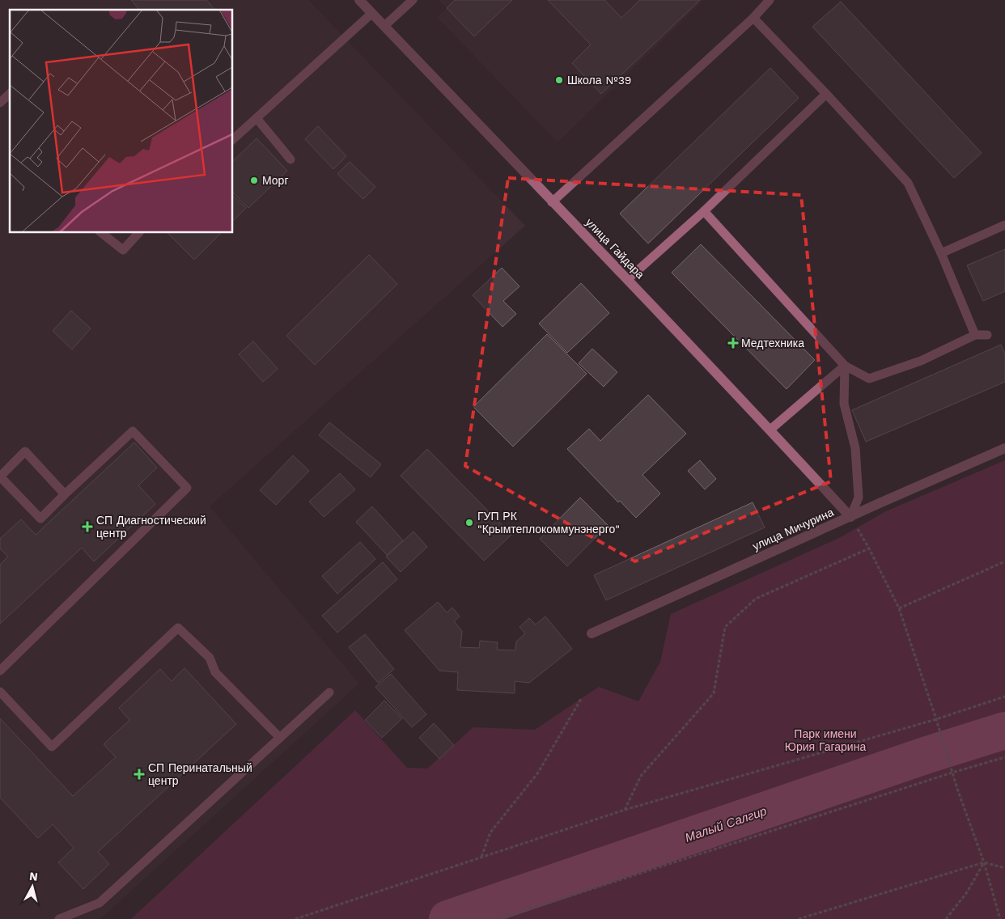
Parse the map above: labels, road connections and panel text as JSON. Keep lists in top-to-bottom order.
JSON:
{
  "streets": {
    "street": ["улица Гайдара", "улица Мичурина"]
  },
  "crossings": [
    ["улица Гайдара", "улица Мичурина"]
  ],
  "water": ["Малый Салгир"],
  "parks": ["Парк имени Юрия Гагарина"],
  "places": {
    "other": ["Школа №39", "Морг", "ГУП РК \"Крымтеплокоммунэнерго\""],
    "health": ["Медтехника", "СП Диагностический центр", "СП Перинатальный центр"]
  },
  "north": "top"
}
